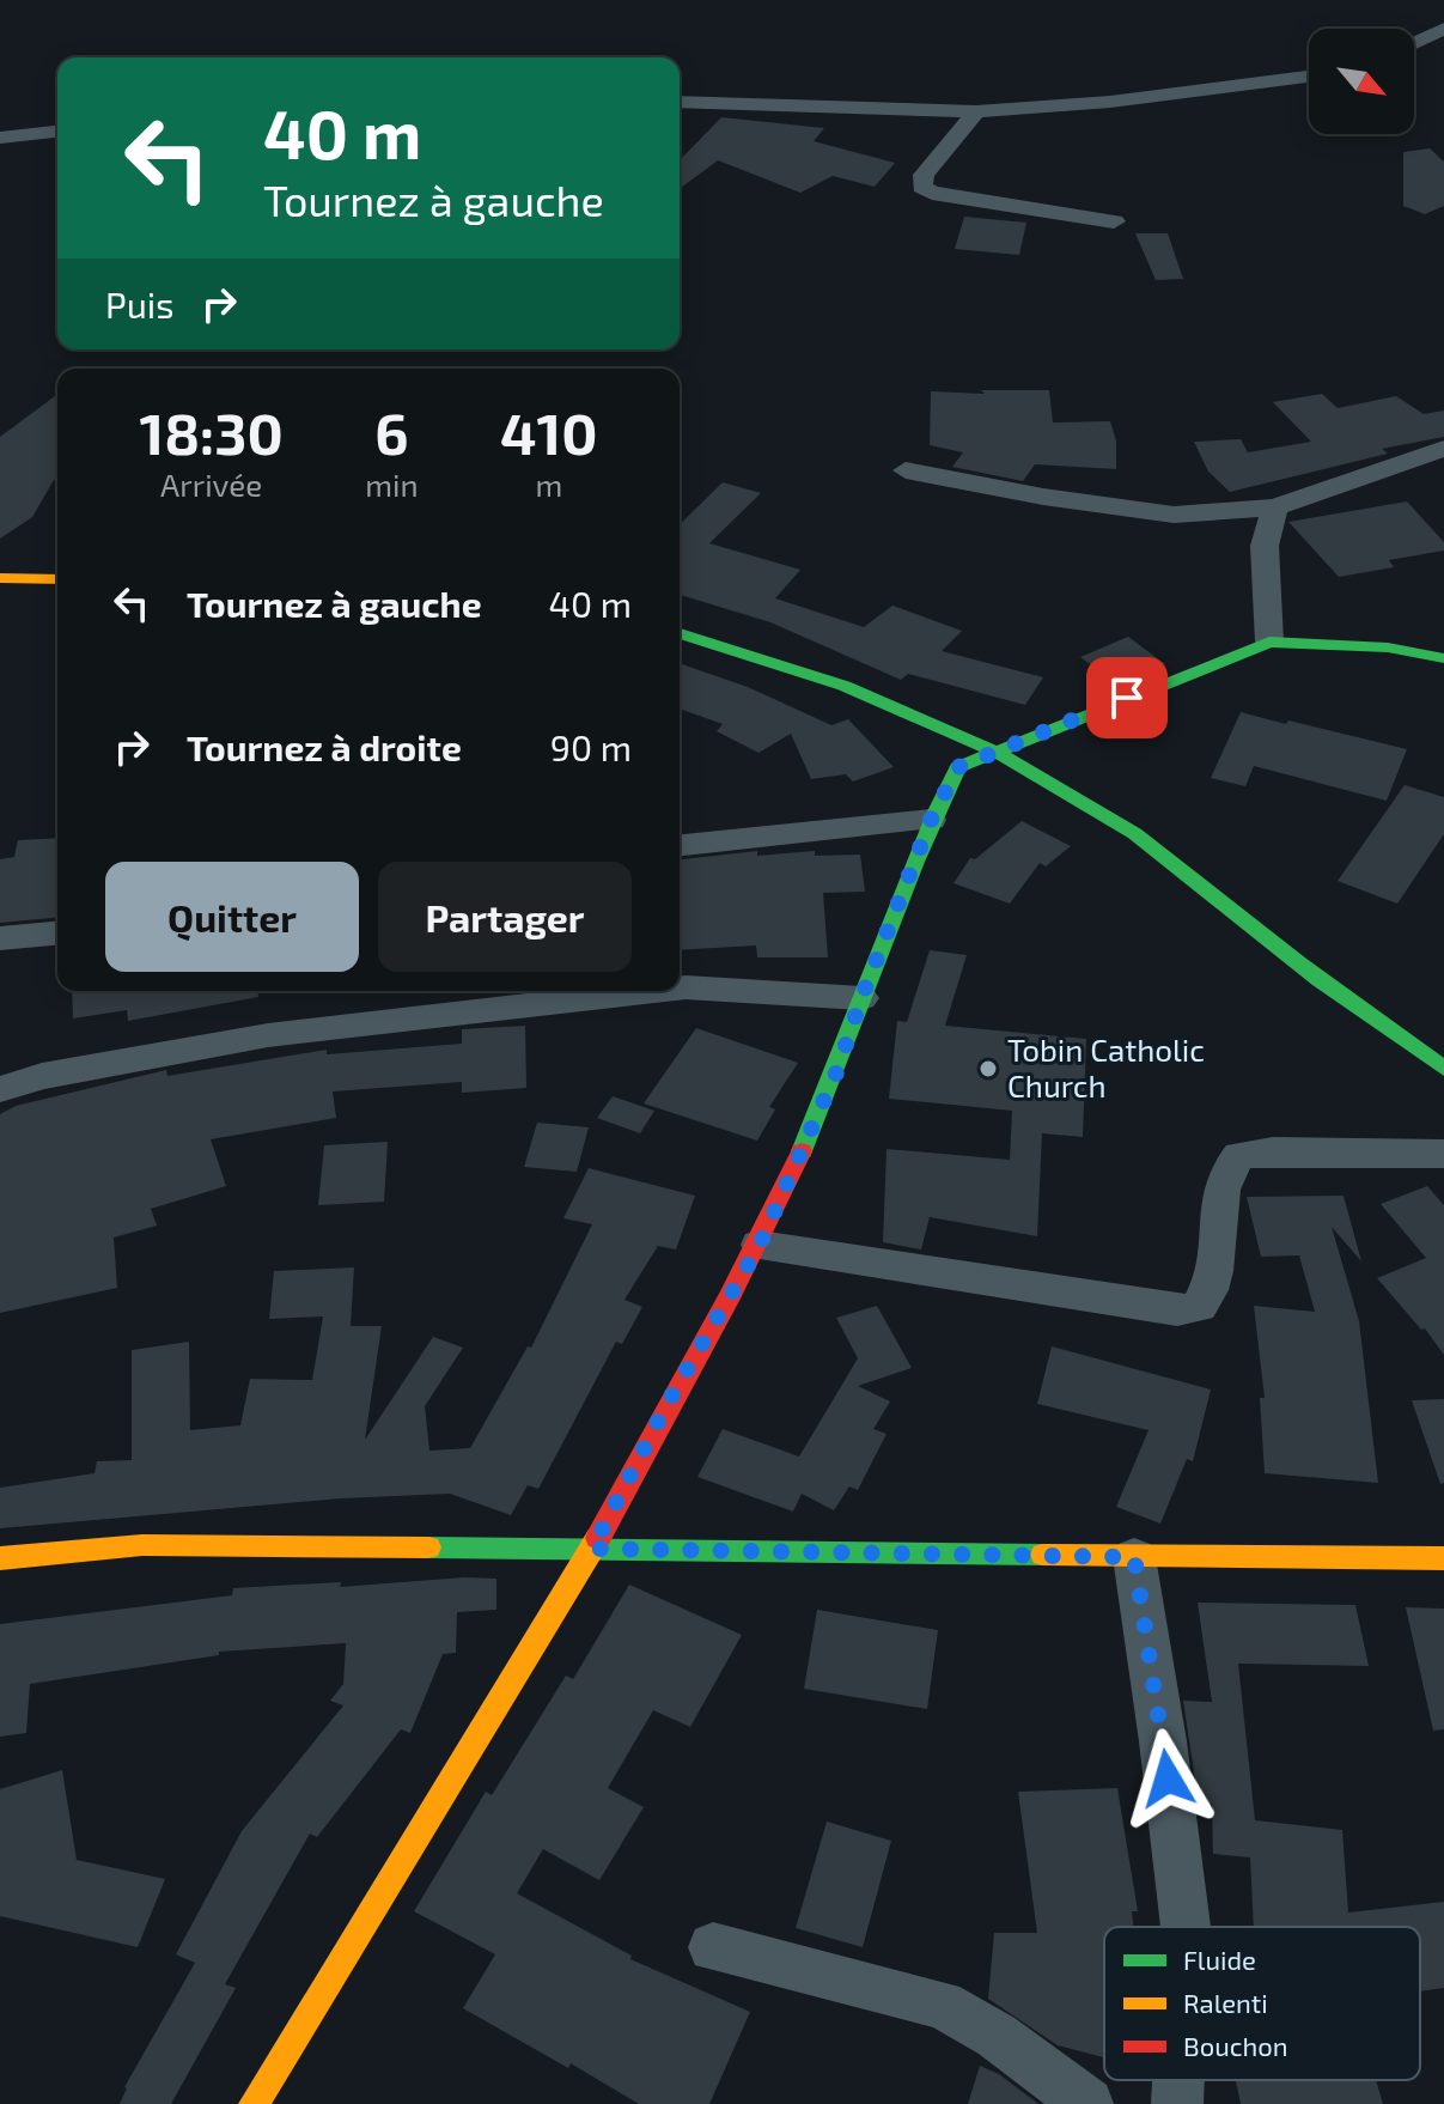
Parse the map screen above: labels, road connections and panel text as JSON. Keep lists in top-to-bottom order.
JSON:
{
  "places": ["Tobin Catholic Church"],
  "legend": ["Fluide", "Ralenti", "Bouchon"],
  "north": "bottom right",
  "page": {
    "turn": ["40 m", "Tournez à gauche"],
    "then": "Puis",
    "eta": [
      "18:30",
      "Arrivée",
      "6",
      "min",
      "410",
      "m"
    ],
    "list": [
      {
        "name": "Tournez à gauche",
        "value": "40 m"
      },
      {
        "name": "Tournez à droite",
        "value": "90 m"
      }
    ],
    "buttons": ["Quitter", "Partager"]
  }
}
